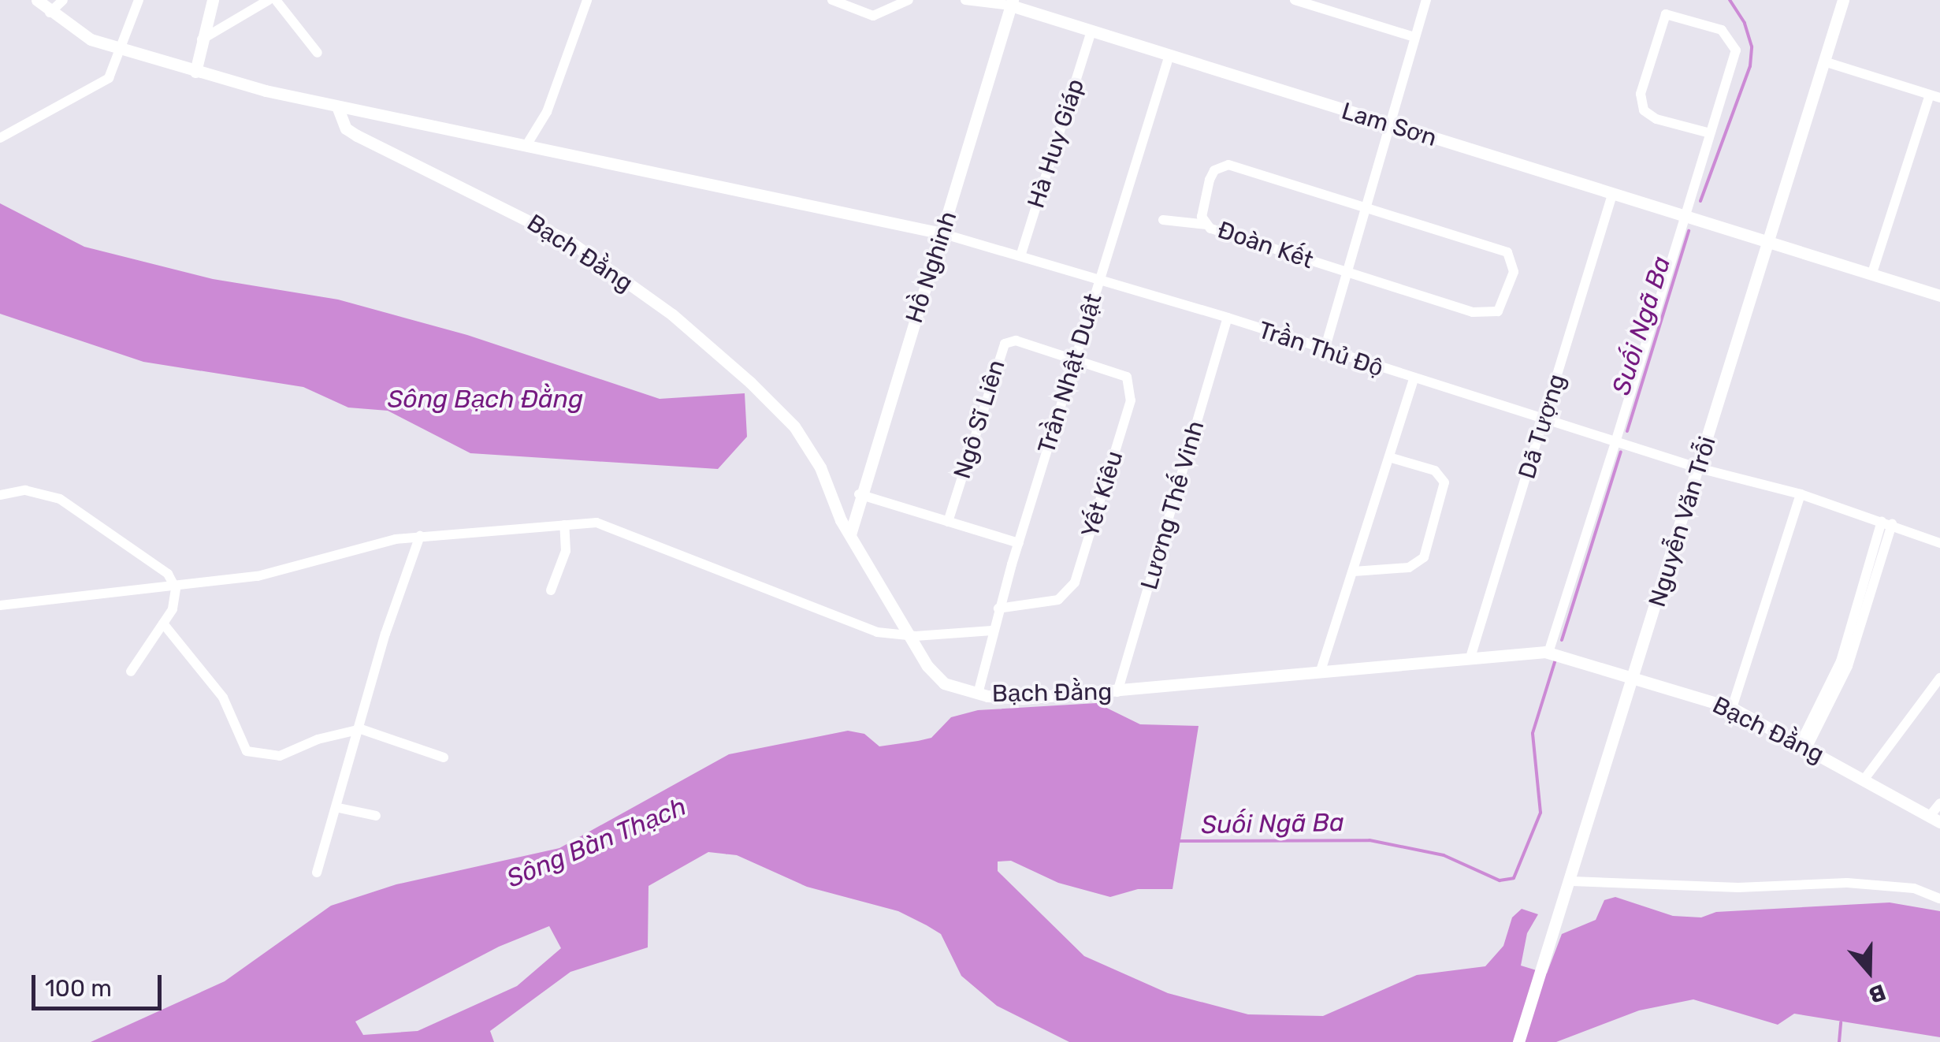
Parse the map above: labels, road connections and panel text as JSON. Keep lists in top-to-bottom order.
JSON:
{
  "streets": {
    "street": [
      "Lam Sơn",
      "Hà Huy Giáp",
      "Đoàn Kết",
      "Bạch Đằng",
      "Hồ Nghinh",
      "Trần Thủ Độ",
      "Trần Nhật Duật",
      "Ngô Sĩ Liên",
      "Dã Tượng",
      "Yết Kiêu",
      "Lương Thế Vinh",
      "Nguyễn Văn Trỗi"
    ]
  },
  "crossings": [
    ["Lam Sơn", "Hà Huy Giáp"],
    ["Lam Sơn", "Hồ Nghinh"],
    ["Lam Sơn", "Trần Nhật Duật"],
    ["Lam Sơn", "Dã Tượng"],
    ["Lam Sơn", "Nguyễn Văn Trỗi"],
    ["Hà Huy Giáp", "Trần Thủ Độ"],
    ["Bạch Đằng", "Hồ Nghinh"],
    ["Bạch Đằng", "Trần Nhật Duật"],
    ["Bạch Đằng", "Dã Tượng"],
    ["Bạch Đằng", "Lương Thế Vinh"],
    ["Bạch Đằng", "Nguyễn Văn Trỗi"],
    ["Hồ Nghinh", "Trần Thủ Độ"],
    ["Trần Thủ Độ", "Trần Nhật Duật"],
    ["Trần Thủ Độ", "Dã Tượng"],
    ["Trần Thủ Độ", "Lương Thế Vinh"],
    ["Trần Thủ Độ", "Nguyễn Văn Trỗi"],
    ["Trần Nhật Duật", "Ngô Sĩ Liên"],
    ["Trần Nhật Duật", "Yết Kiêu"],
    ["Ngô Sĩ Liên", "Yết Kiêu"]
  ],
  "water": ["Suối Ngã Ba", "Sông Bạch Đằng", "Sông Bàn Thạch"],
  "scale_bar": "100 m",
  "north": "bottom"
}
